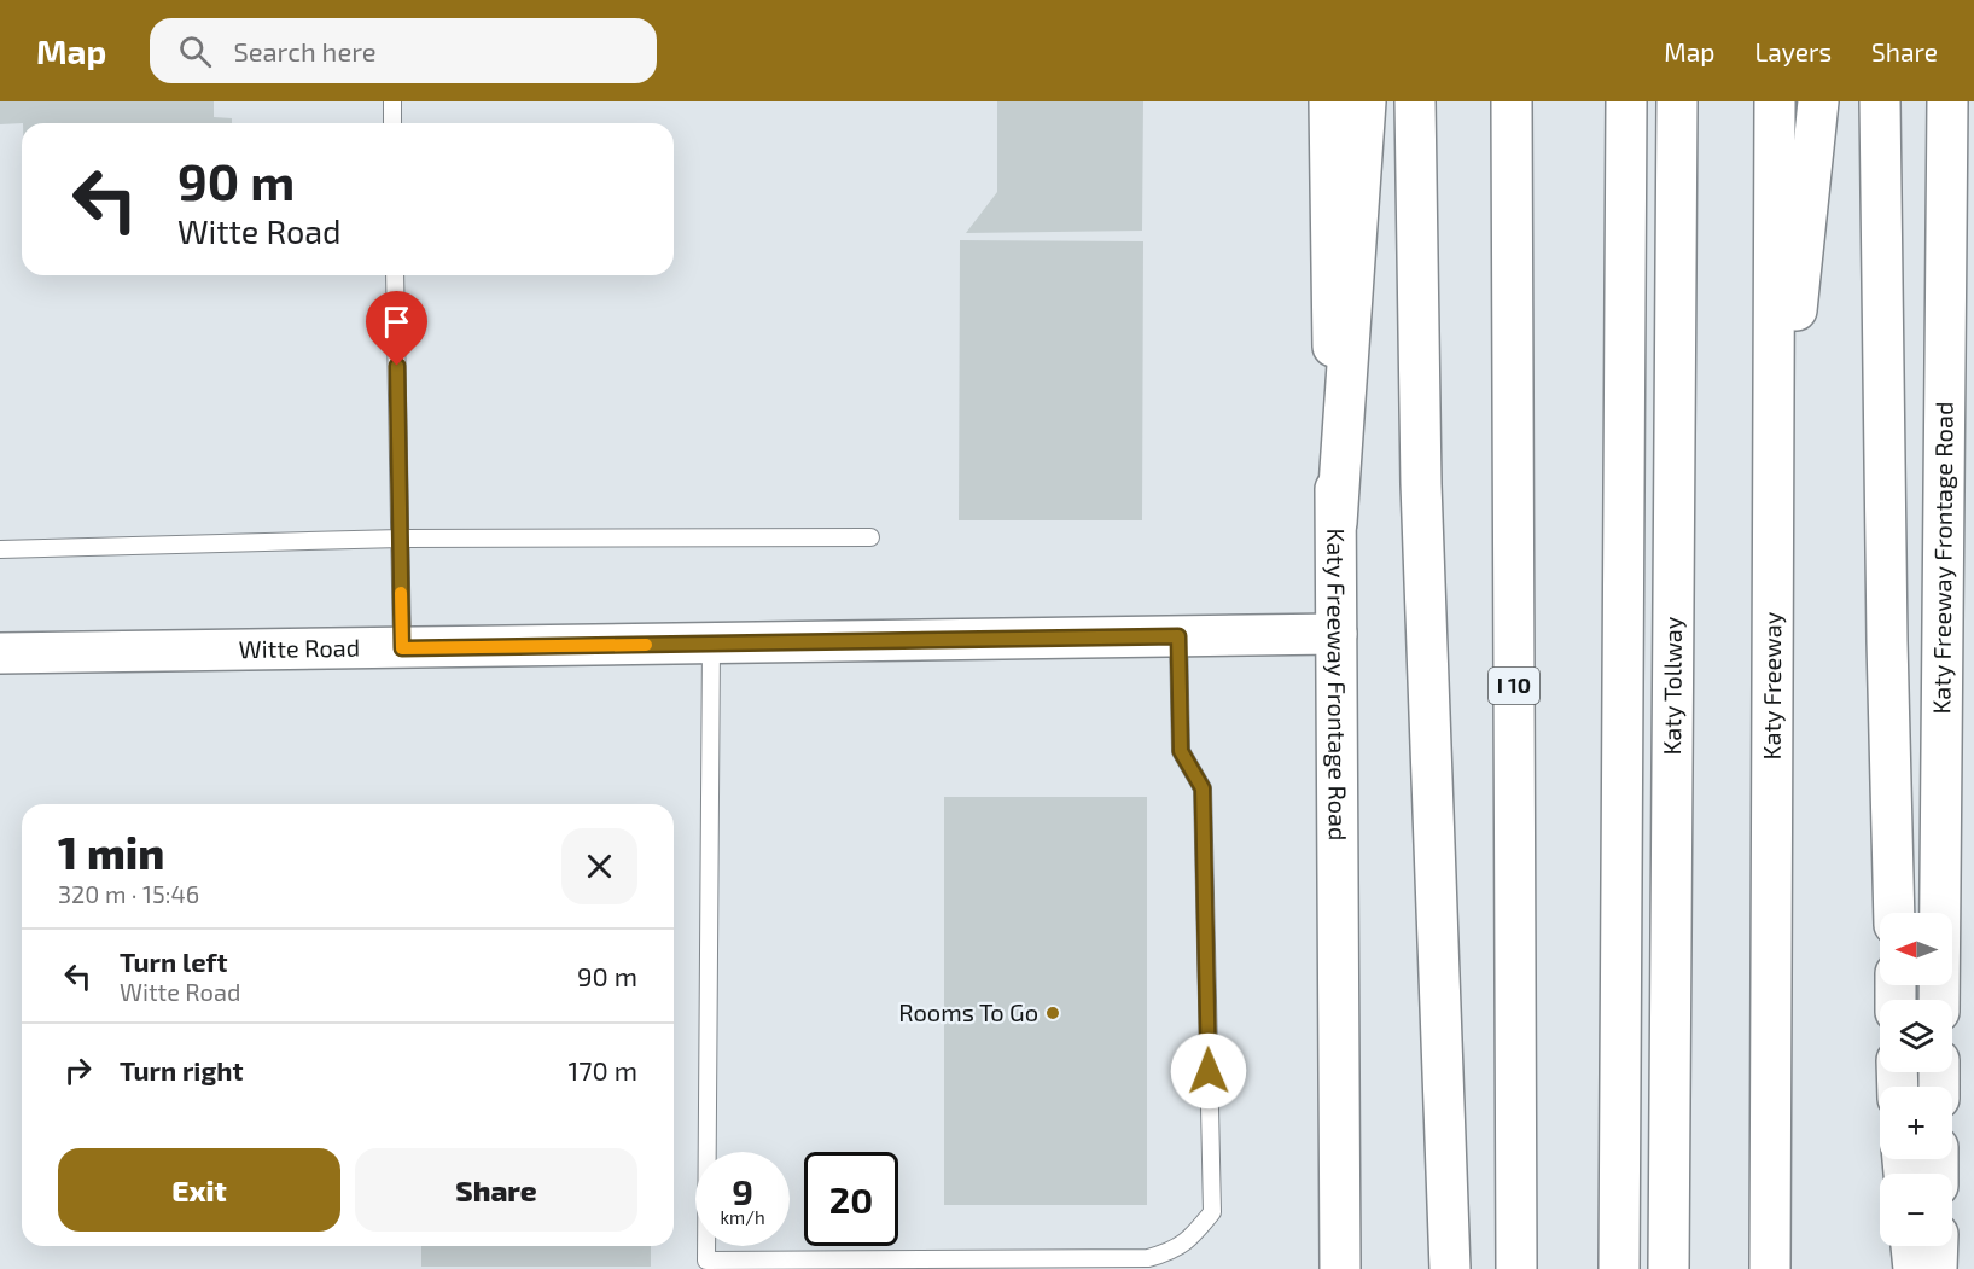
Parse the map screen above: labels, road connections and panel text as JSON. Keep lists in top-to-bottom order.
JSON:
{
  "streets": {
    "main road": [
      "Katy Freeway Frontage Road",
      "Witte Road",
      "I 10",
      "Katy Tollway",
      "Katy Freeway"
    ]
  },
  "crossings": [
    ["Katy Freeway Frontage Road", "Witte Road"]
  ],
  "places": ["Rooms To Go"],
  "north": "left",
  "page": {
    "header": "Map",
    "search": "Search here",
    "nav": ["Map", "Layers", "Share"],
    "turn": ["90 m", "Witte Road"],
    "heading": ["1 min", "320 m · 15:46"],
    "map_buttons": ["+", "−"],
    "list": [
      {
        "name": "Turn left",
        "note": "Witte Road",
        "value": "90 m"
      },
      {
        "name": "Turn right",
        "value": "170 m"
      }
    ],
    "buttons": ["Exit", "Share"],
    "speed": "9 km/h",
    "limit": "20"
  }
}
